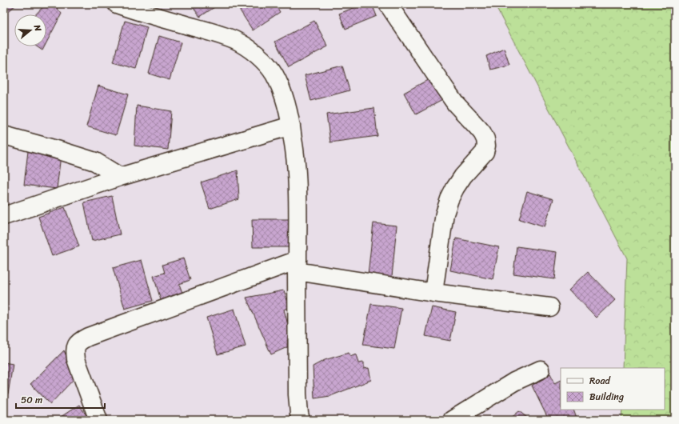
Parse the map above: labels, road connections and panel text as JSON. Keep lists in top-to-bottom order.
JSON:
{
  "legend": ["Road", "Building"],
  "scale_bar": "50 m",
  "north": "right"
}
